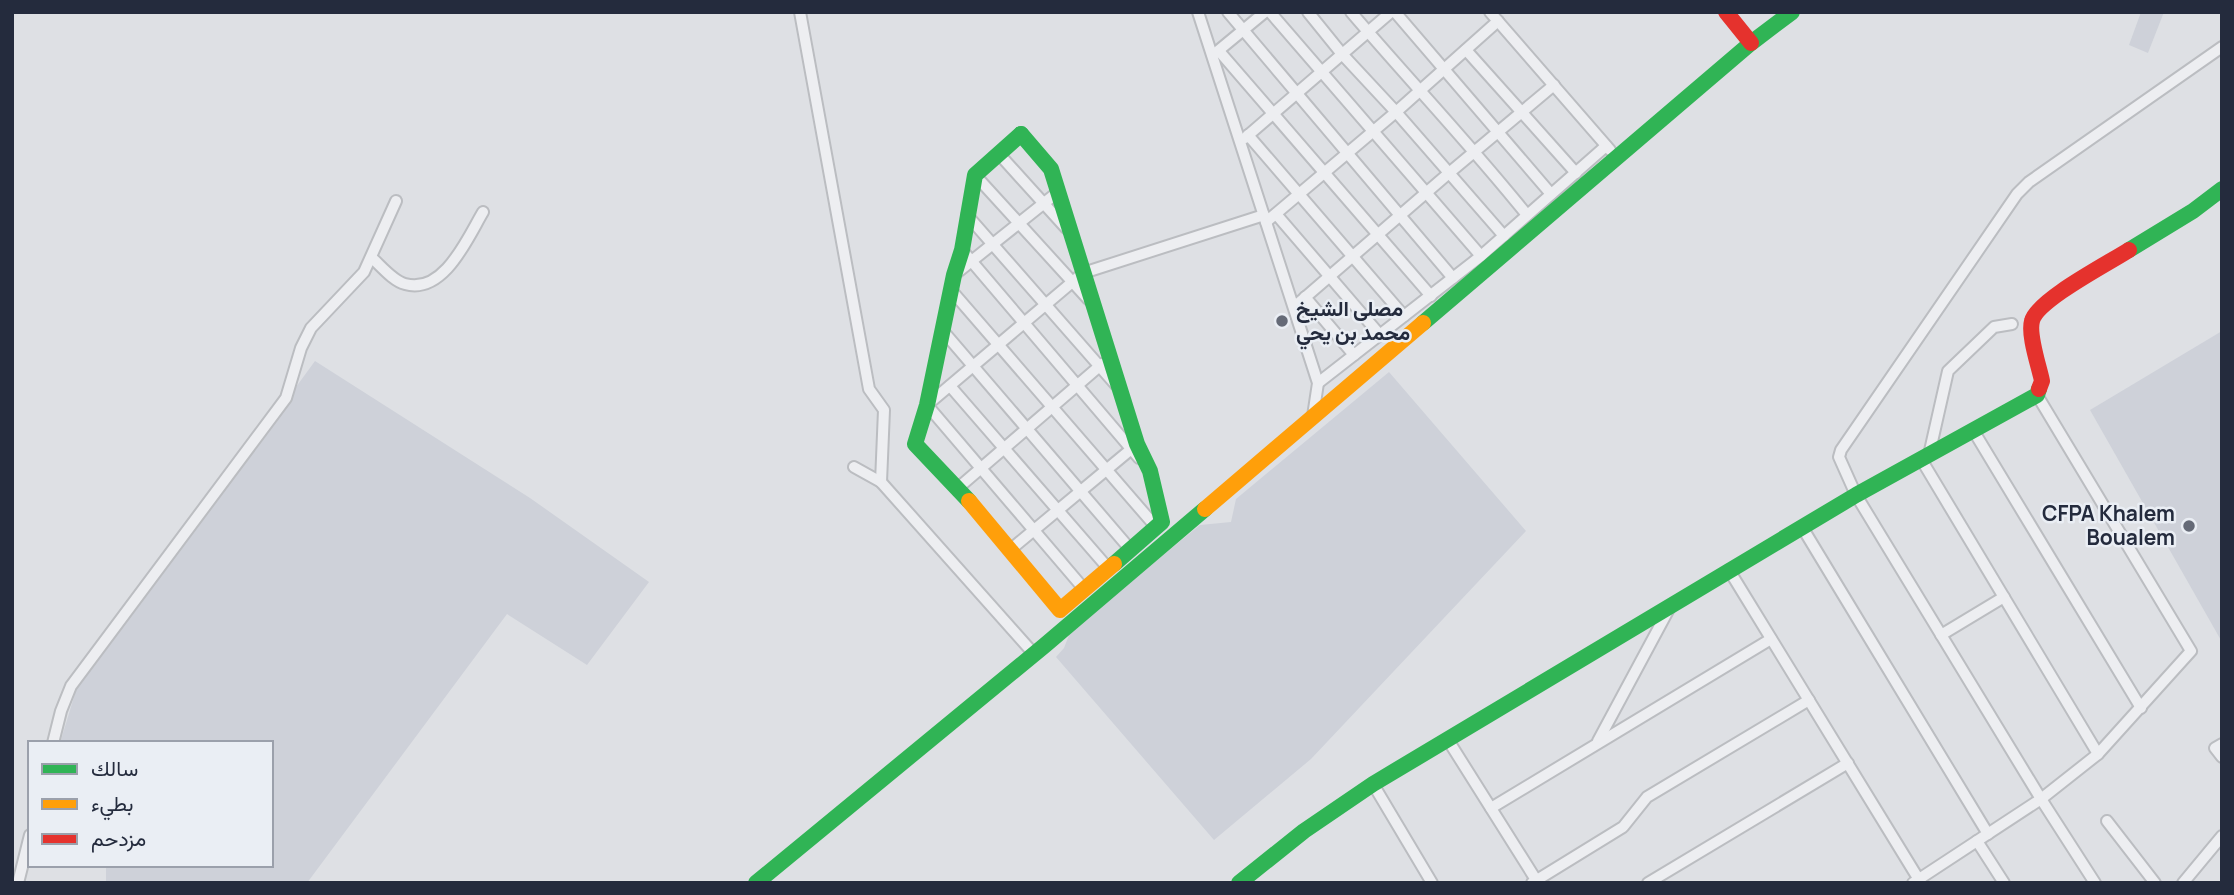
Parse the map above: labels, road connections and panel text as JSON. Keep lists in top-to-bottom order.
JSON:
{
  "places": ["مصلى الشيخ محمد بن يحي", "CFPA Khalem Boualem"],
  "legend": ["سالك", "بطيء", "مزدحم"]
}
